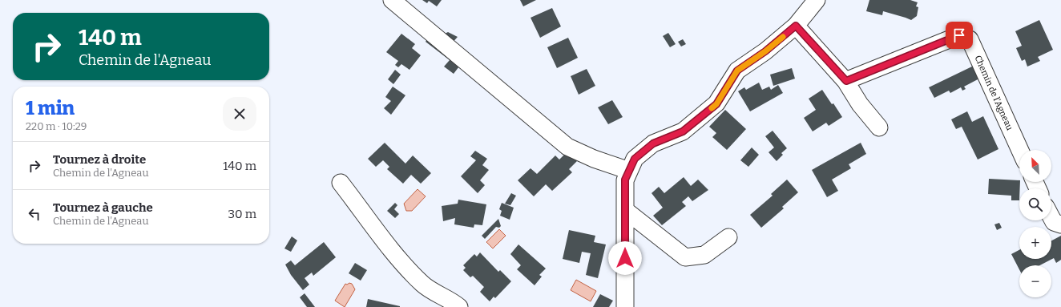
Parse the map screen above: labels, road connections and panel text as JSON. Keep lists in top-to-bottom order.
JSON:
{
  "streets": {
    "street": ["Chemin de l'Agneau"]
  },
  "north": "top left",
  "page": {
    "turn": ["140 m", "Chemin de l'Agneau"],
    "heading": ["1 min", "220 m · 10:29"],
    "list": [
      {
        "name": "Tournez à droite",
        "note": "Chemin de l'Agneau",
        "value": "140 m"
      },
      {
        "name": "Tournez à gauche",
        "note": "Chemin de l'Agneau",
        "value": "30 m"
      }
    ],
    "map_buttons": ["+", "−"]
  }
}
